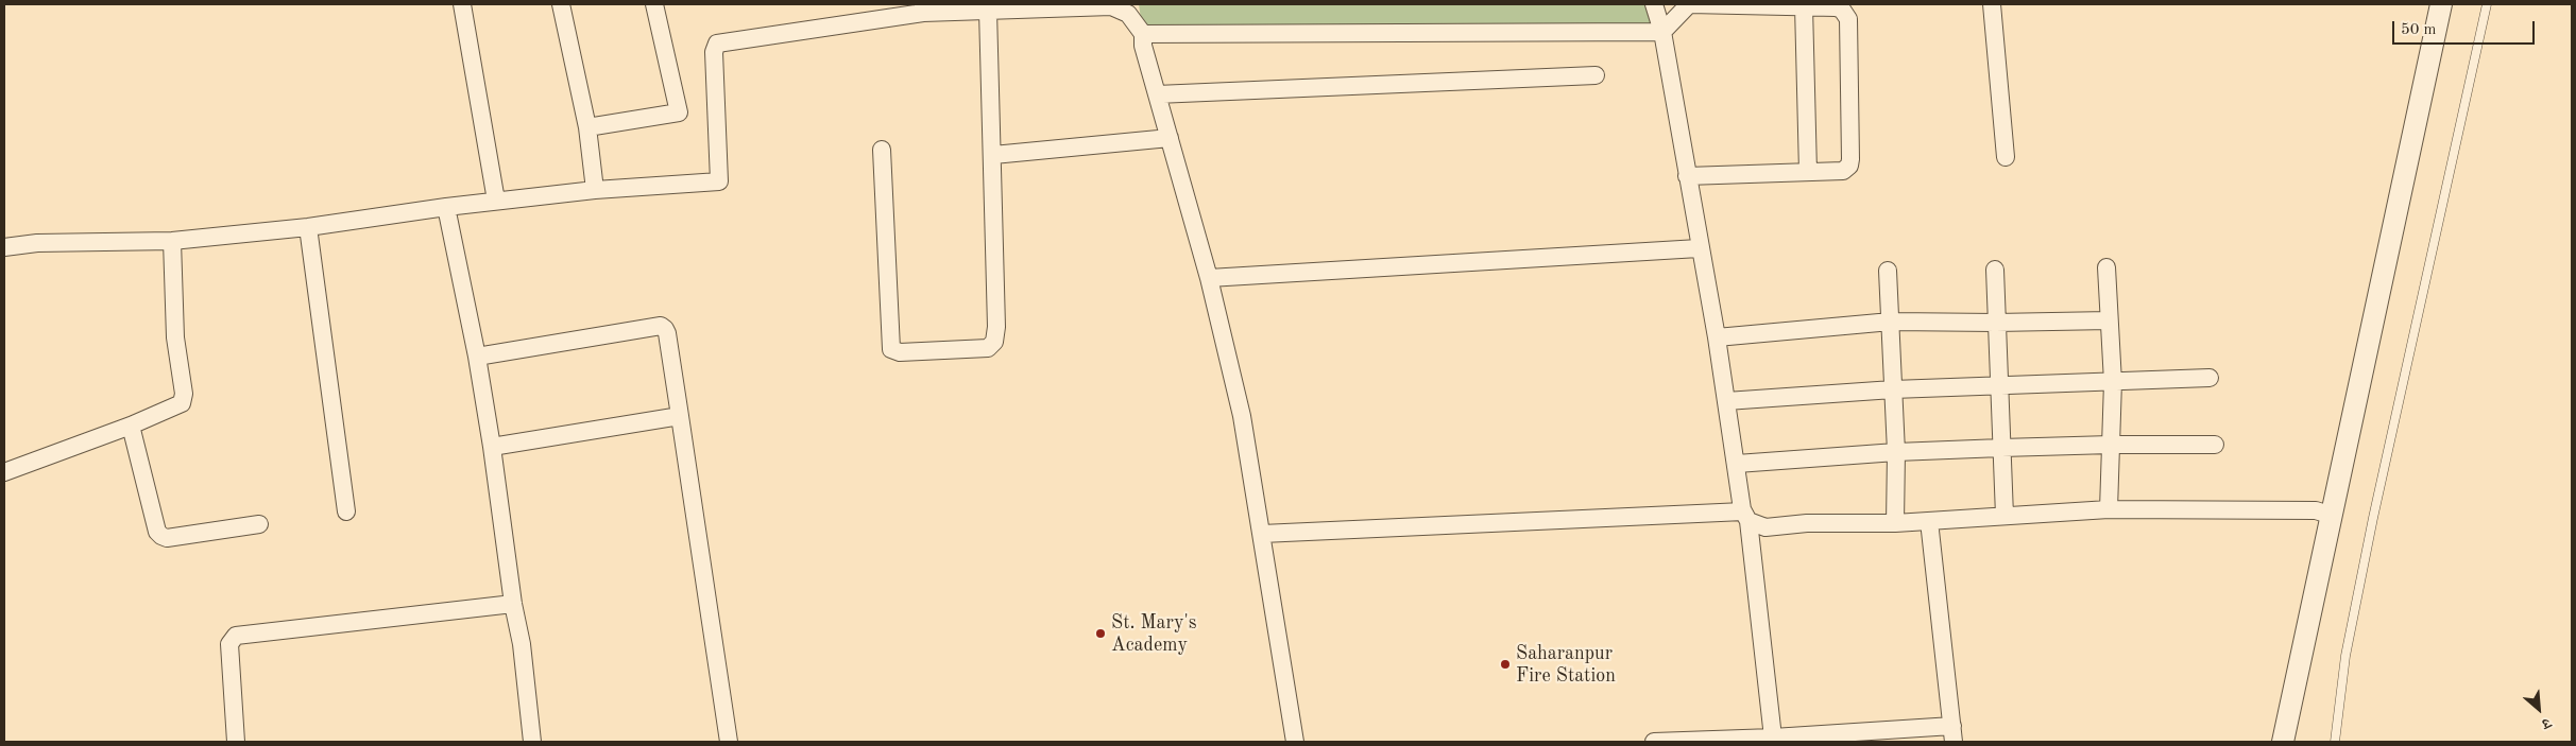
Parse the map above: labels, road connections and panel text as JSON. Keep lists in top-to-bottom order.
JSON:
{
  "places": ["St. Mary's Academy", "Saharanpur Fire Station"],
  "scale_bar": "50 m",
  "north": "bottom right"
}
